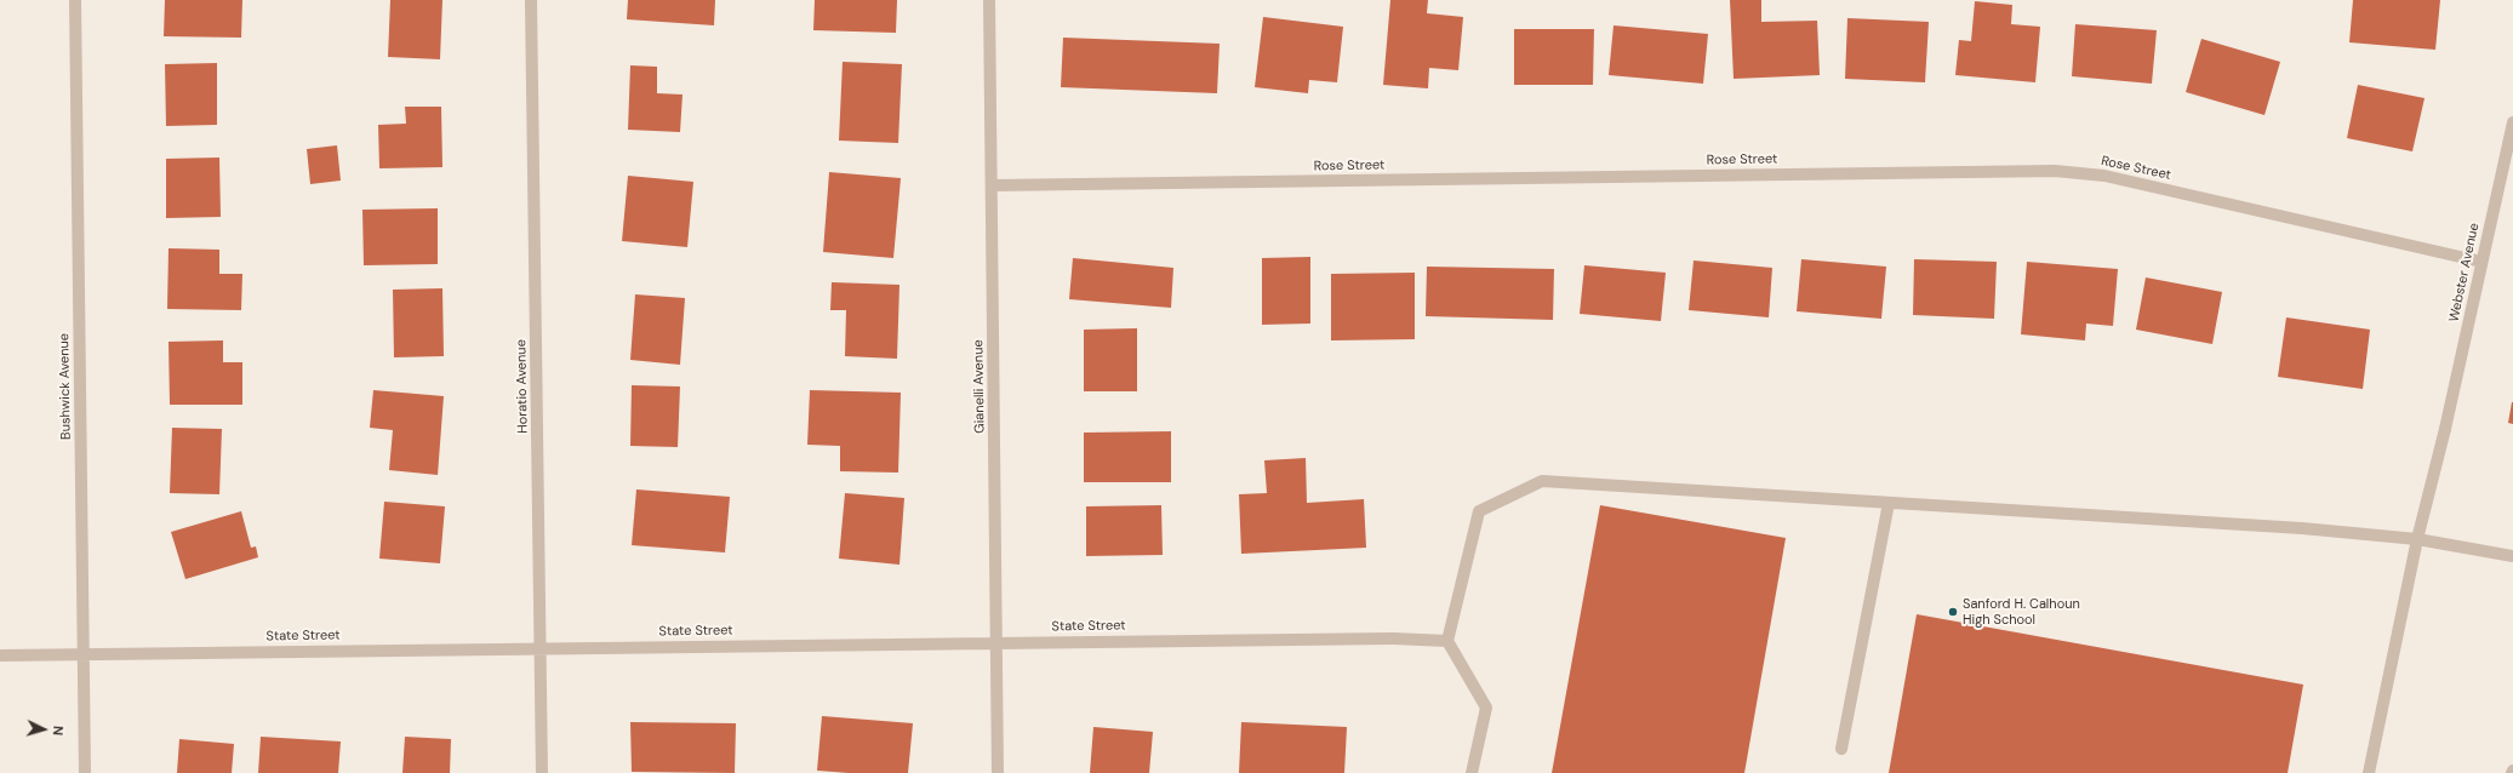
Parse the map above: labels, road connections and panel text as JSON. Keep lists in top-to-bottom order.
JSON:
{
  "streets": {
    "street": [
      "Rose Street",
      "Webster Avenue",
      "Bushwick Avenue",
      "Horatio Avenue",
      "Gianelli Avenue",
      "State Street"
    ]
  },
  "crossings": [
    ["Rose Street", "Webster Avenue"],
    ["Rose Street", "Gianelli Avenue"],
    ["Bushwick Avenue", "State Street"],
    ["Horatio Avenue", "State Street"],
    ["Gianelli Avenue", "State Street"]
  ],
  "places": ["Sanford H. Calhoun High School"],
  "north": "right"
}
